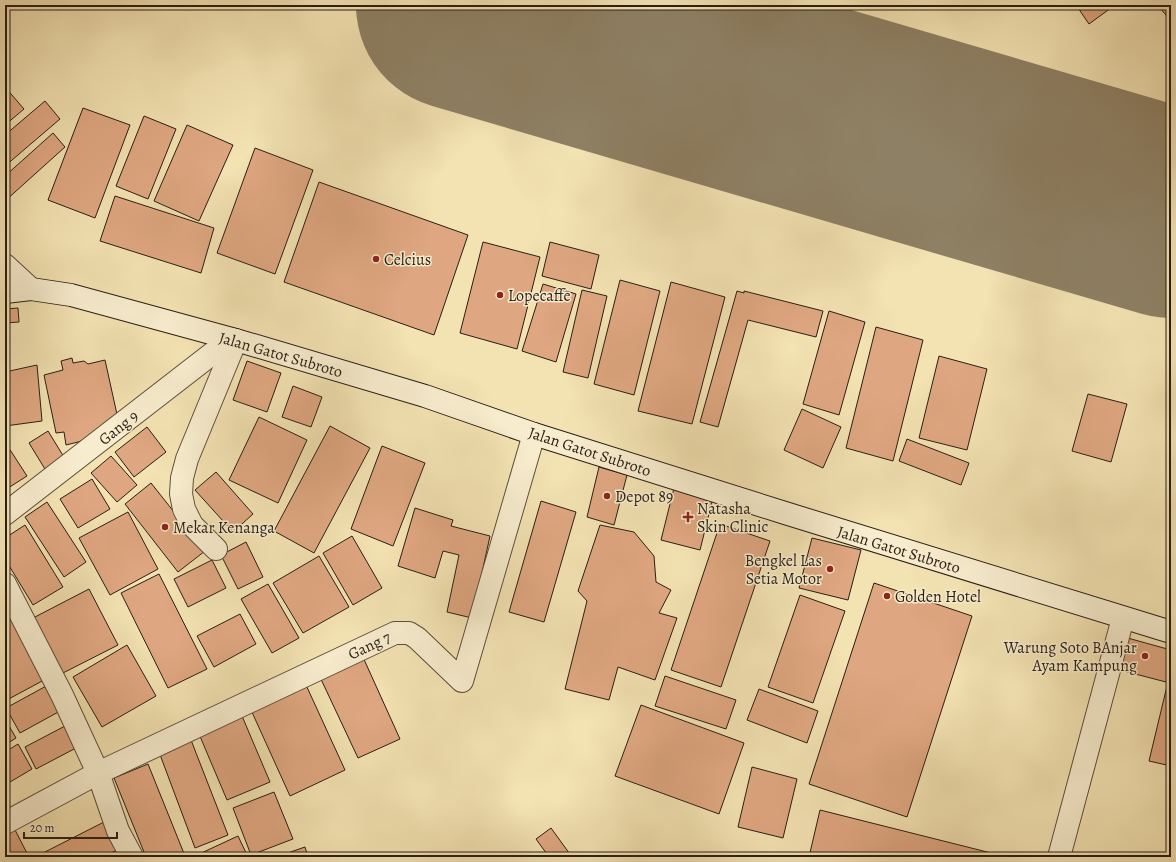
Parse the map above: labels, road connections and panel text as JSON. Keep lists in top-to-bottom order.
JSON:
{
  "streets": {
    "street": ["Jalan Gatot Subroto", "Gang 9", "Gang 7"]
  },
  "crossings": [
    ["Jalan Gatot Subroto", "Gang 9"],
    ["Jalan Gatot Subroto", "Gang 7"]
  ],
  "places": {
    "other": [
      "Celcius",
      "Lopecaffe",
      "Depot 89",
      "Mekar Kenanga",
      "Bengkel Las Setia Motor",
      "Golden Hotel",
      "Warung Soto BAnjar Ayam Kampung"
    ],
    "health": ["Natasha Skin Clinic"]
  },
  "scale_bar": "20 m"
}
